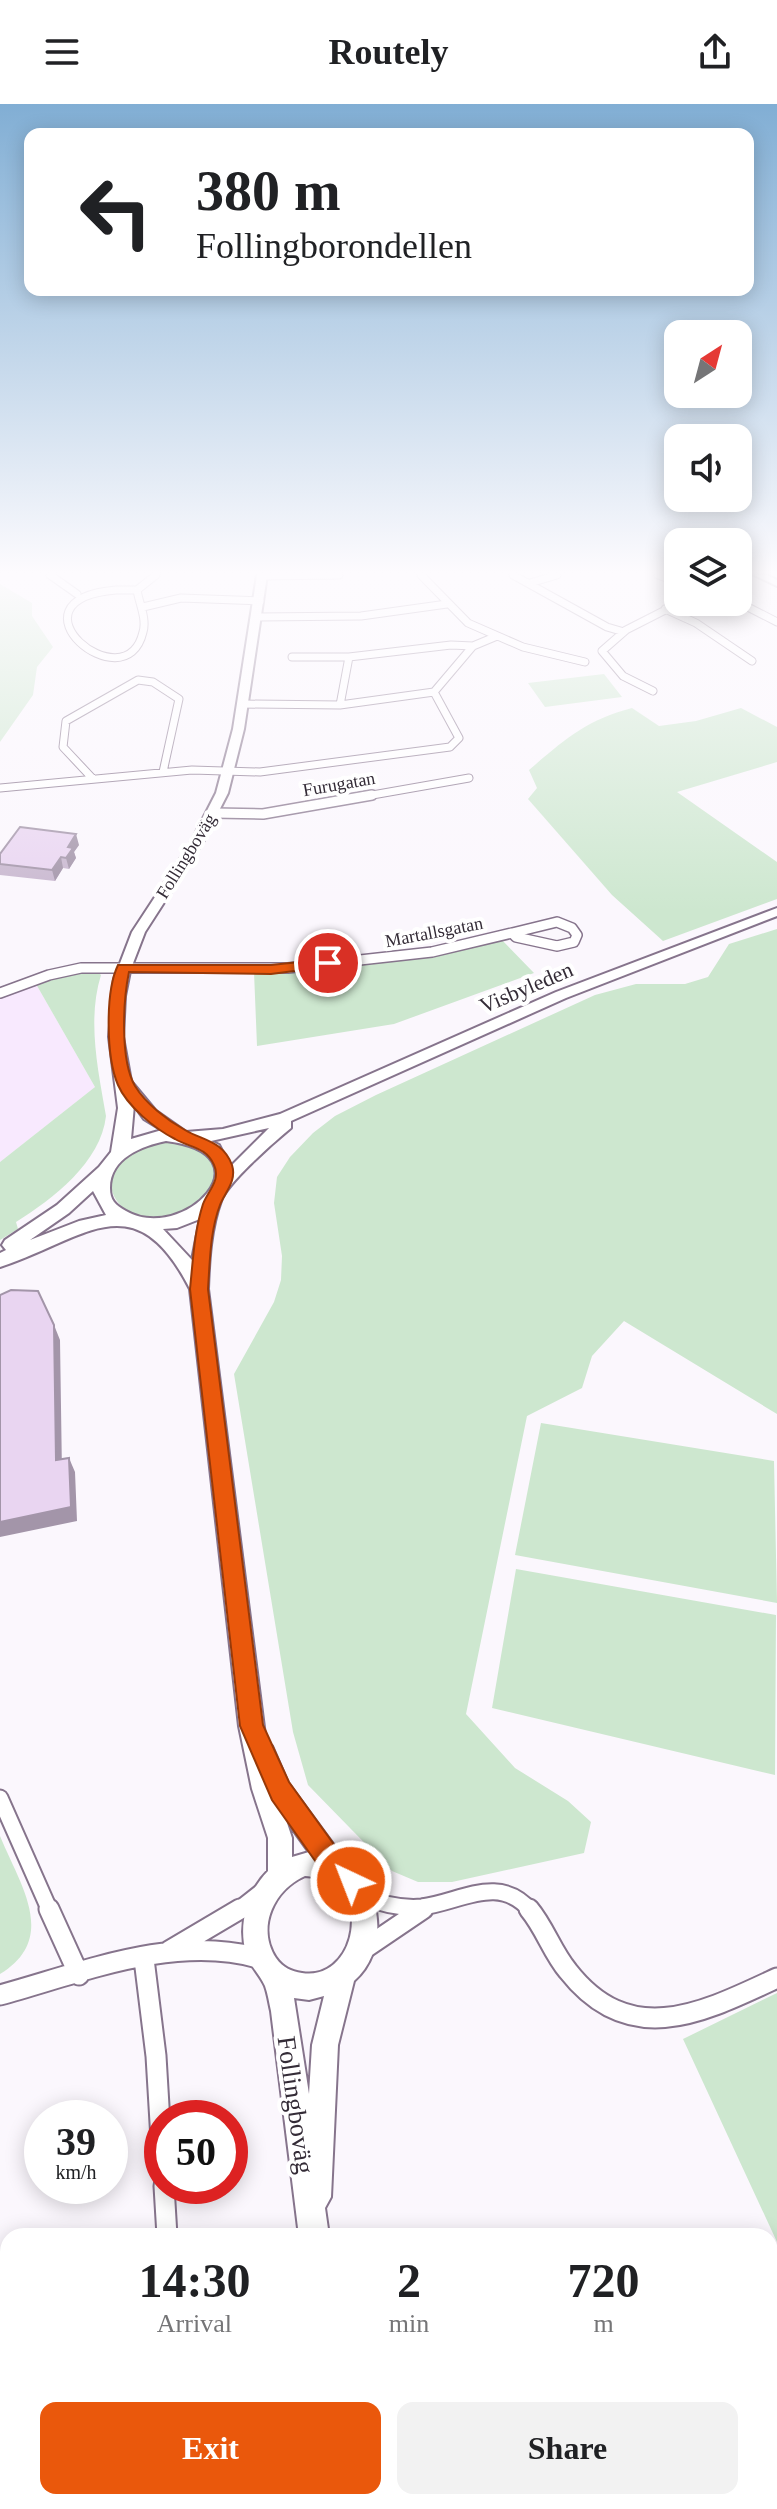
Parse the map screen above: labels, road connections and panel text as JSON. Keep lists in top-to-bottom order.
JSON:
{
  "streets": {
    "main road": ["Follingboväg", "Visbyleden"],
    "street": ["Furugatan", "Martallsgatan"]
  },
  "crossings": [
    ["Furugatan", "Follingboväg"],
    ["Follingboväg", "Martallsgatan"],
    ["Follingboväg", "Visbyleden"]
  ],
  "north": "top right",
  "page": {
    "header": "Routely",
    "turn": ["380 m", "Follingborondellen"],
    "speed": "39 km/h",
    "limit": "50",
    "eta": [
      "14:30",
      "Arrival",
      "2",
      "min",
      "720",
      "m"
    ],
    "buttons": ["Exit", "Share"]
  }
}
